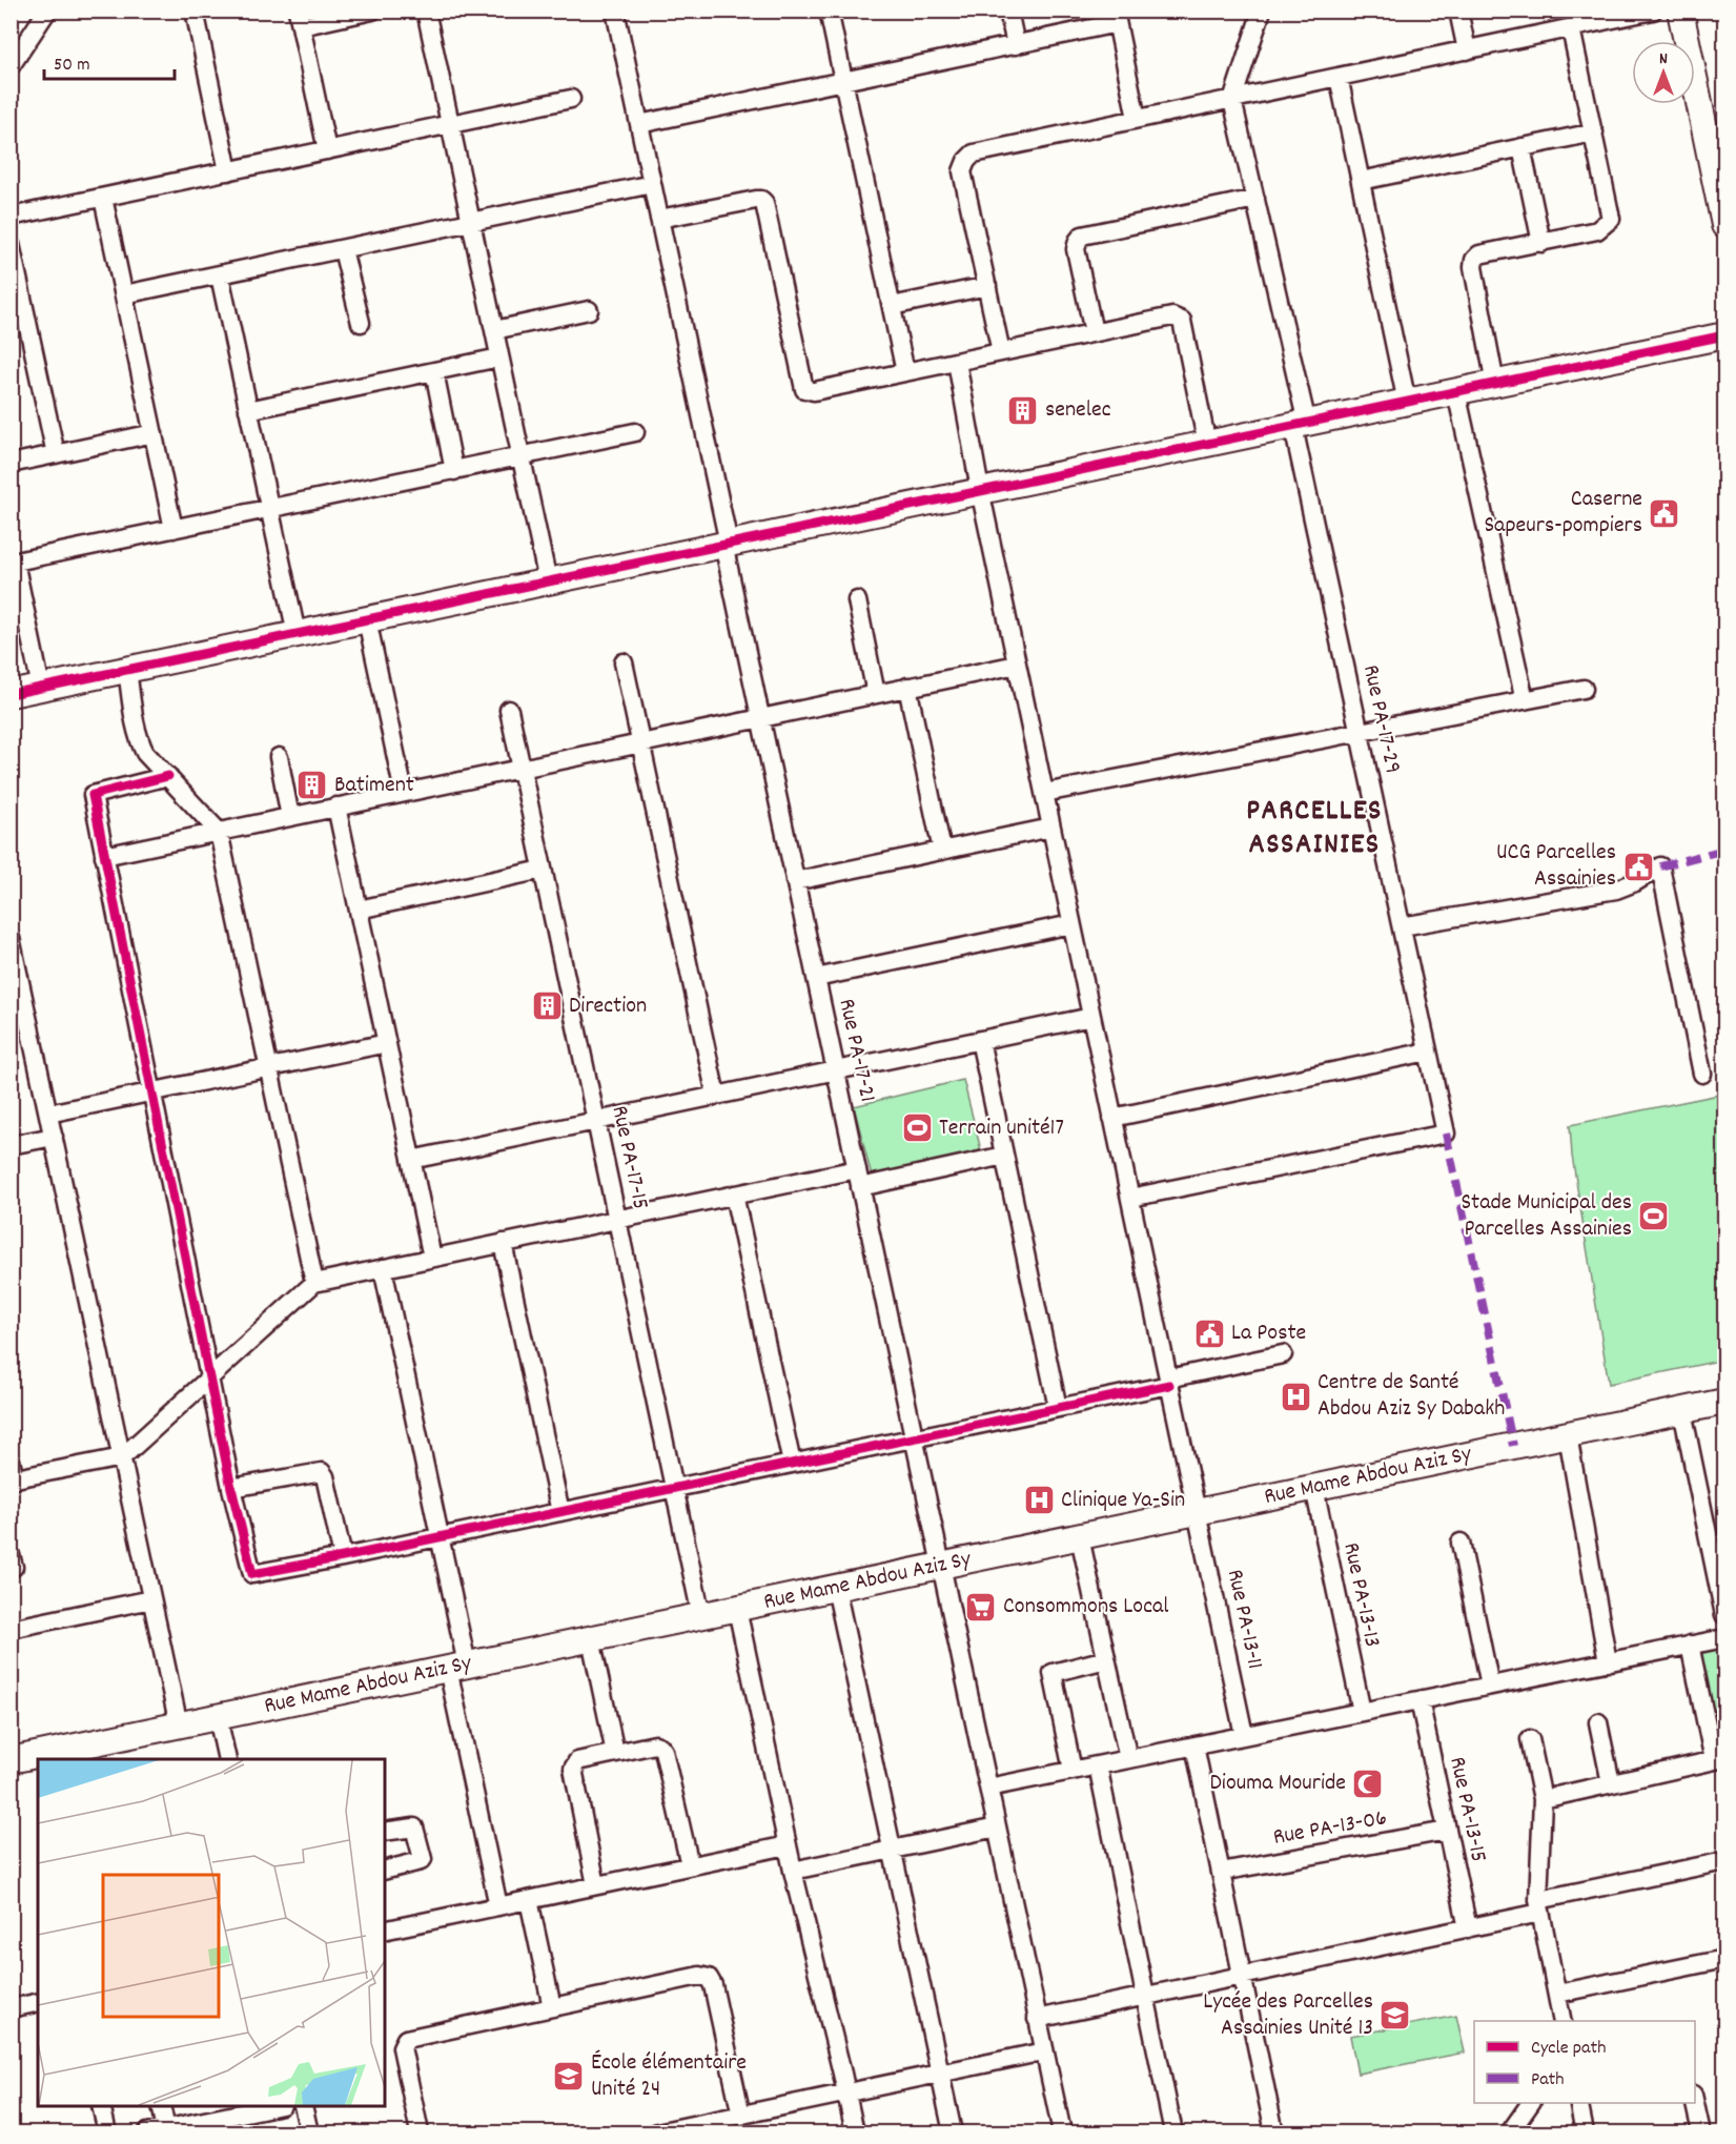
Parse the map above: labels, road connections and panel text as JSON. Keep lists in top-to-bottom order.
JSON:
{
  "streets": {
    "street": [
      "Rue PA-17-29",
      "Rue PA-17-21",
      "Rue PA-17-15",
      "Rue Mame Abdou Aziz Sy",
      "Rue PA-13-13",
      "Rue PA-13-11",
      "Rue PA-13-15",
      "Rue PA-13-06"
    ]
  },
  "crossings": [
    ["Rue PA-17-29", "Rue PA-13-11"],
    ["Rue PA-17-21", "Rue Mame Abdou Aziz Sy"],
    ["Rue PA-17-15", "Rue Mame Abdou Aziz Sy"],
    ["Rue Mame Abdou Aziz Sy", "Rue PA-13-13"],
    ["Rue Mame Abdou Aziz Sy", "Rue PA-13-11"],
    ["Rue PA-13-15", "Rue PA-13-06"]
  ],
  "districts": ["PARCELLES ASSAINIES"],
  "places": {
    "building": ["senelec", "Batiment", "Direction"],
    "public building": ["Caserne Sapeurs-pompiers", "UCG Parcelles Assainies", "La Poste"],
    "sports": ["Terrain unité17", "Stade Municipal des Parcelles Assainies"],
    "hospital": ["Centre de Santé Abdou Aziz Sy Dabakh", "Clinique Ya-Sin"],
    "supermarket": ["Consommons Local"],
    "mosque": ["Diouma Mouride"],
    "school or university": ["Lycée des Parcelles Assainies Unité 13", "École élémentaire Unité 24"]
  },
  "legend": ["Cycle path", "Path"],
  "scale_bar": "50 m",
  "north": "top"
}
